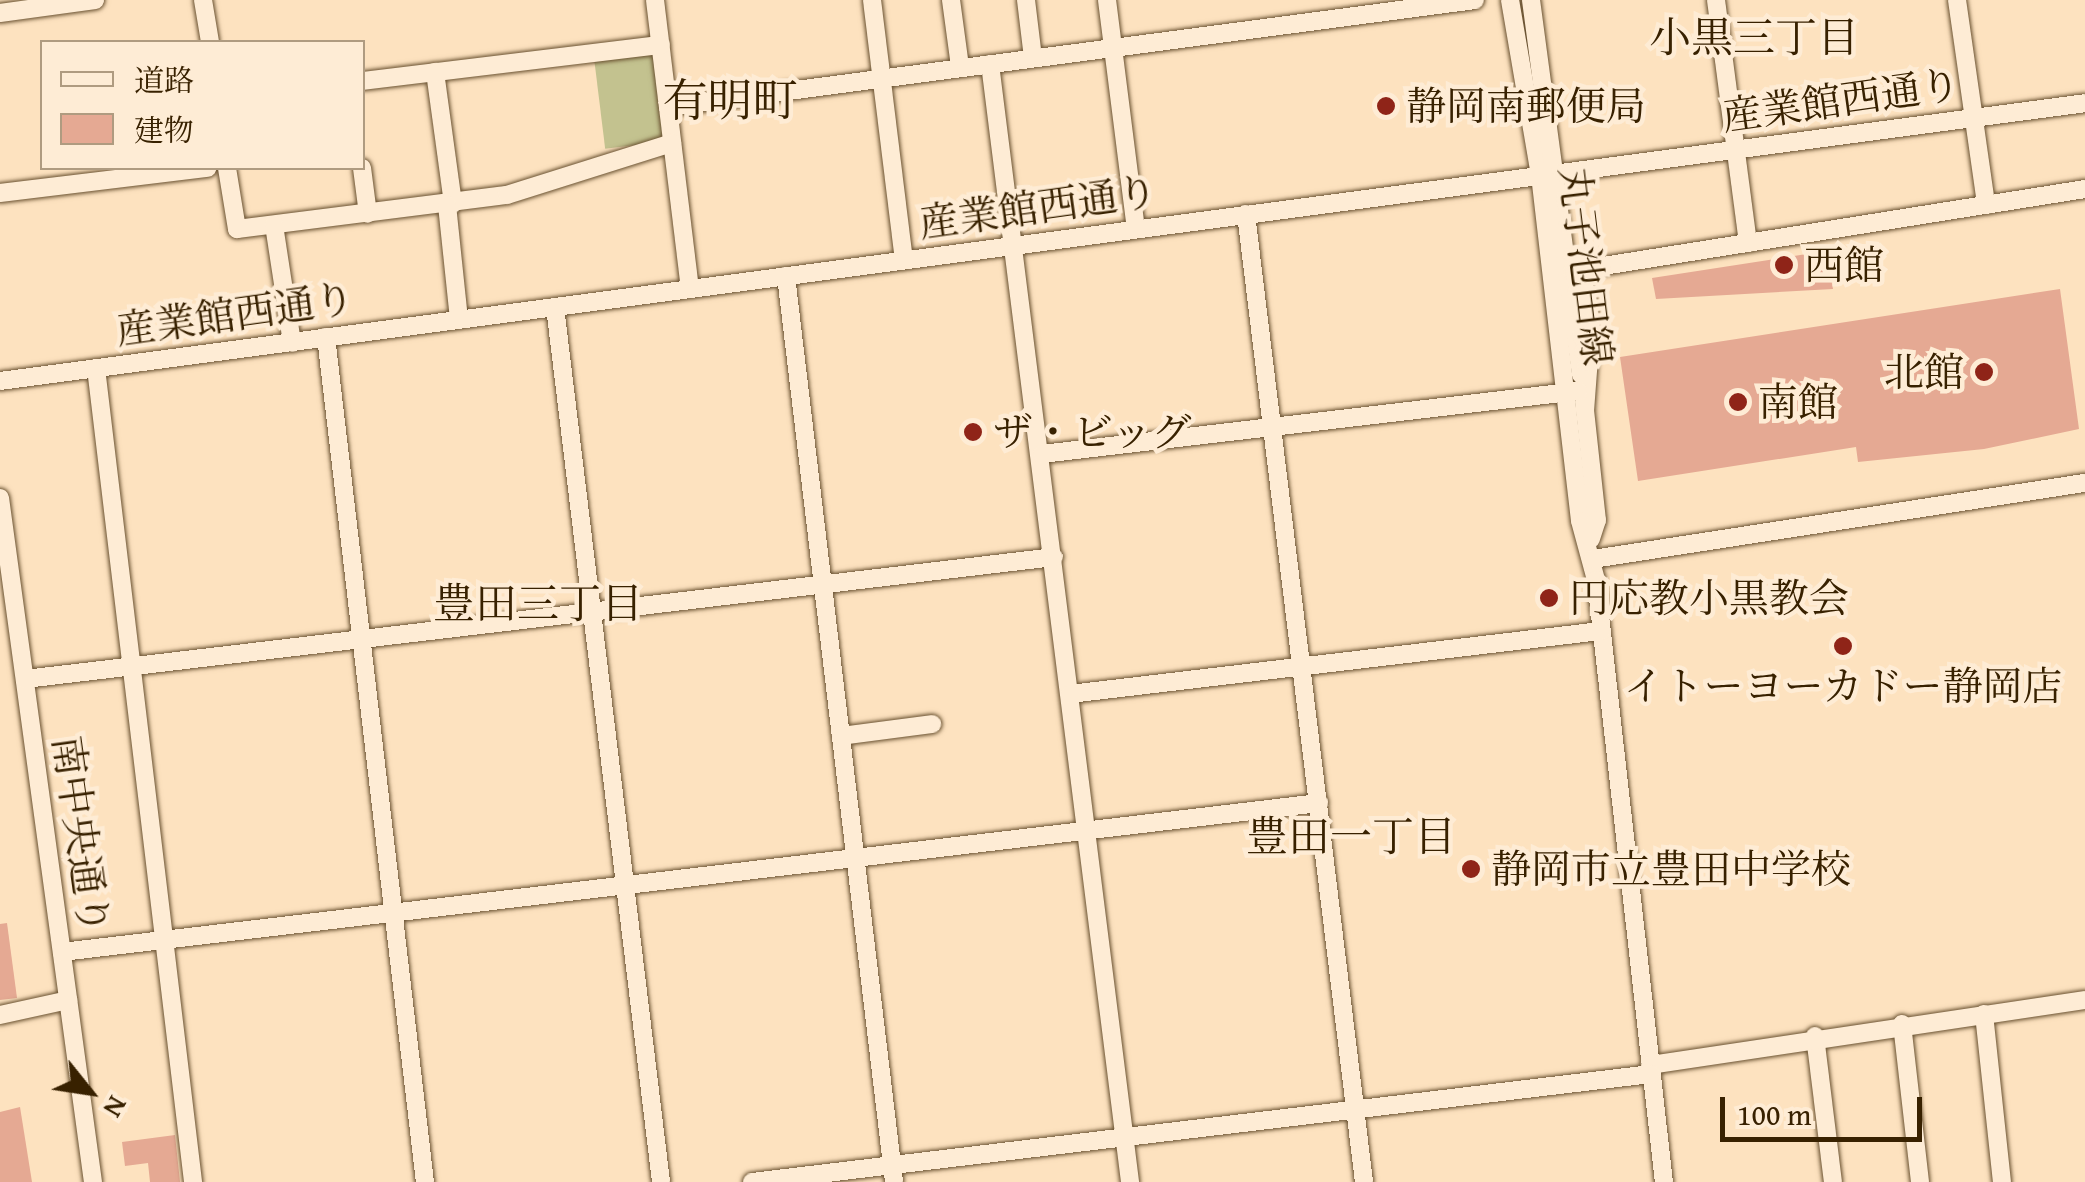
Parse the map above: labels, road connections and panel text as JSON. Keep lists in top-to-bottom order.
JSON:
{
  "streets": {
    "street": ["産業館西通り", "丸子池田線", "南中央通り"]
  },
  "crossings": [
    ["産業館西通り", "丸子池田線"]
  ],
  "districts": [
    "小黒三丁目",
    "有明町",
    "豊田三丁目",
    "豊田一丁目"
  ],
  "places": [
    "静岡南郵便局",
    "西館",
    "北館",
    "南館",
    "ザ・ビッグ",
    "円応教小黒教会",
    "イトーヨーカドー静岡店",
    "静岡市立豊田中学校"
  ],
  "legend": ["道路", "建物"],
  "scale_bar": "100 m",
  "north": "bottom right"
}
